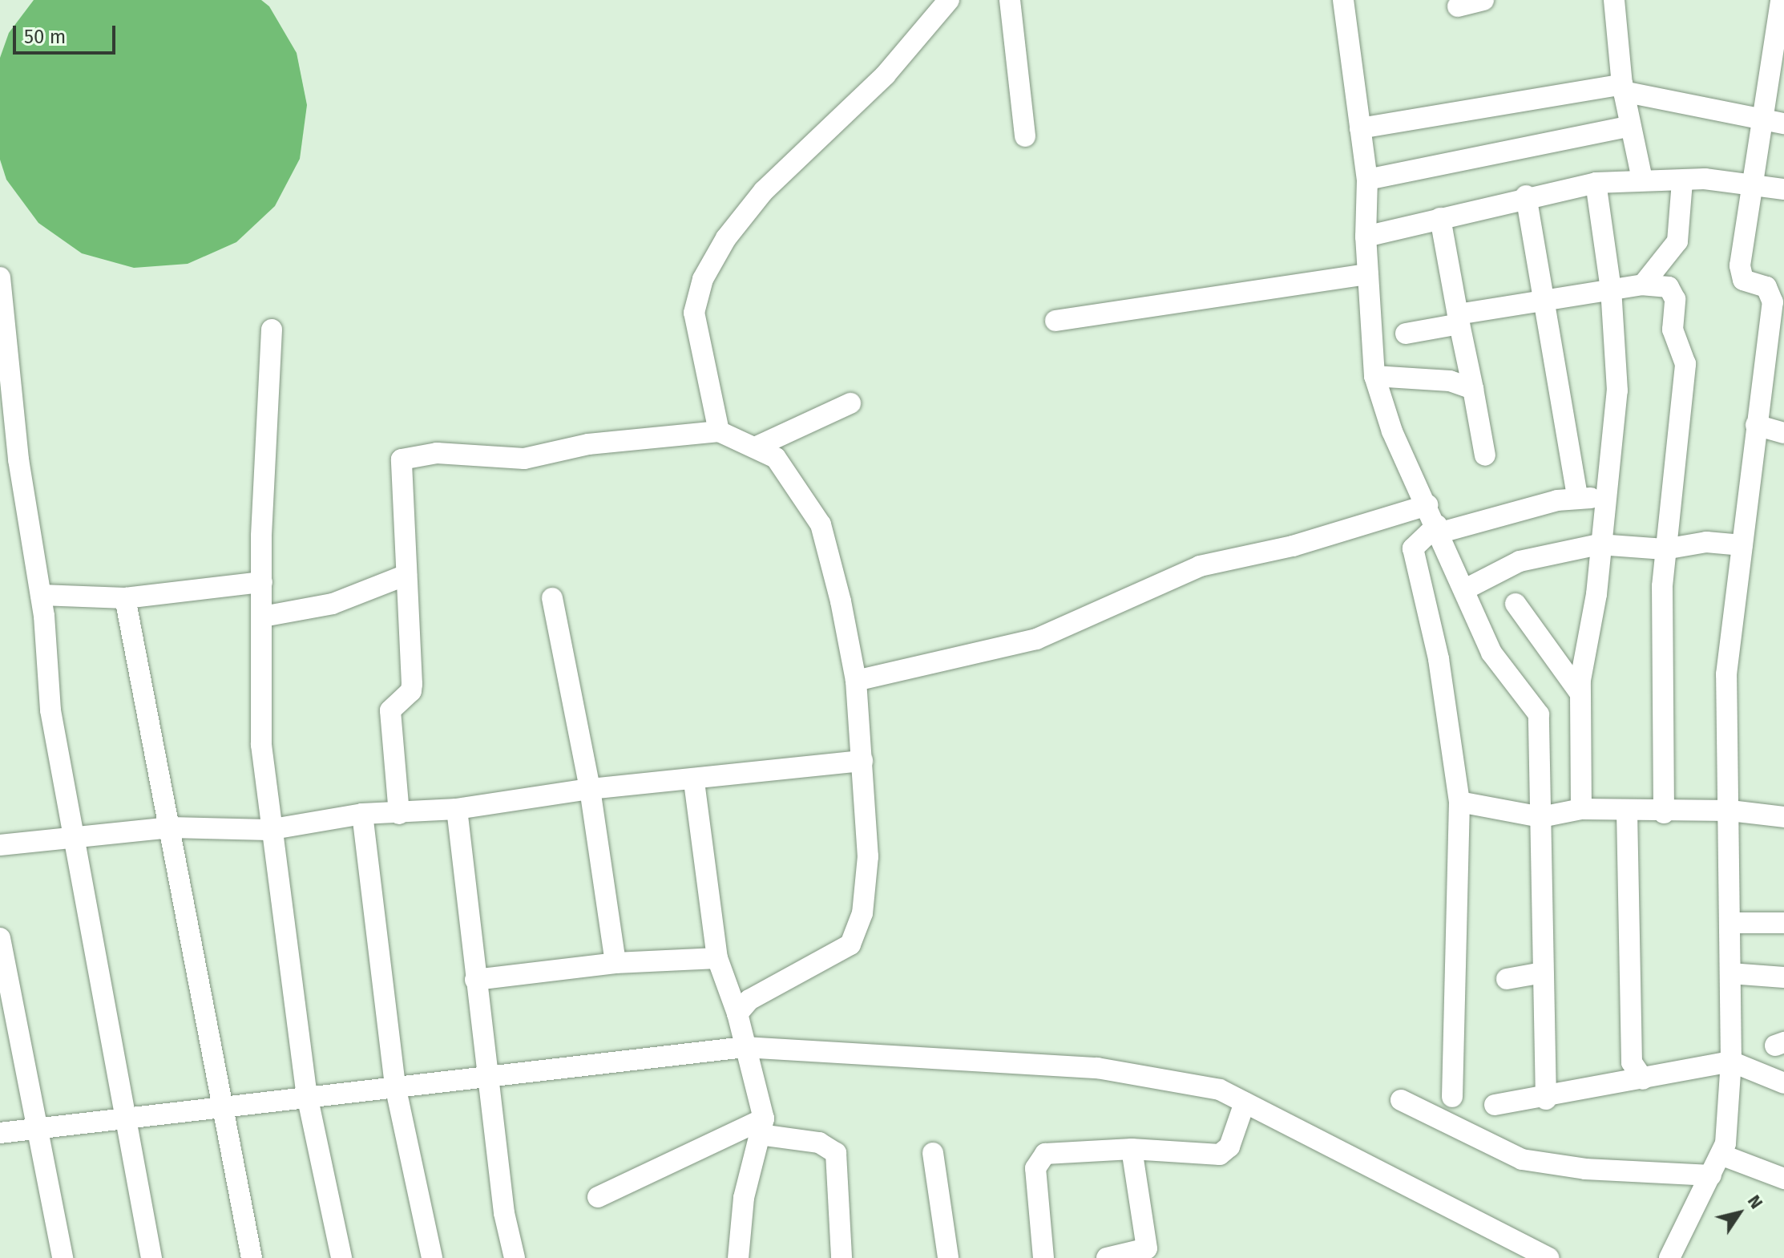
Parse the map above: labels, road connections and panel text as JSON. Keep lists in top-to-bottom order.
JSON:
{
  "scale_bar": "50 m",
  "north": "top right"
}
